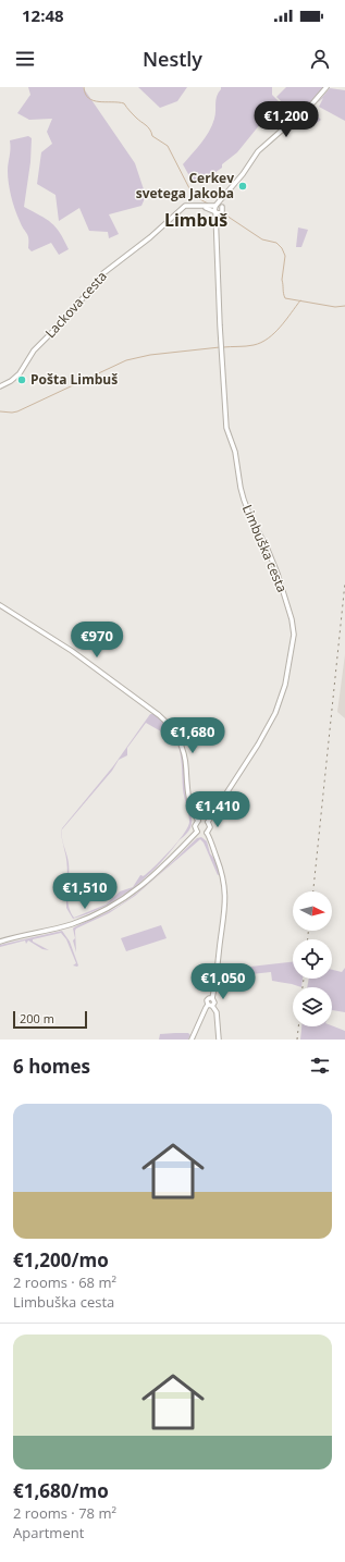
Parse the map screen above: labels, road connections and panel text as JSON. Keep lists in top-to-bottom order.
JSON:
{
  "streets": {
    "main road": ["Lackova cesta", "Limbuška cesta"]
  },
  "districts": ["Limbuš"],
  "places": ["Cerkev svetega Jakoba", "Pošta Limbuš"],
  "scale_bar": "200 m",
  "north": "right",
  "page": {
    "status": "12:48",
    "header": "Nestly",
    "price": [
      "€1,200",
      "€970",
      "€1,680",
      "€1,410",
      "€1,510",
      "€1,050"
    ],
    "scale": "200 m",
    "heading": "6 homes",
    "list": [
      {
        "name": "€1,200/mo",
        "note": "2 rooms · 68 m² · Limbuška cesta"
      },
      {
        "name": "€1,680/mo",
        "note": "2 rooms · 78 m² · Apartment"
      }
    ]
  }
}
